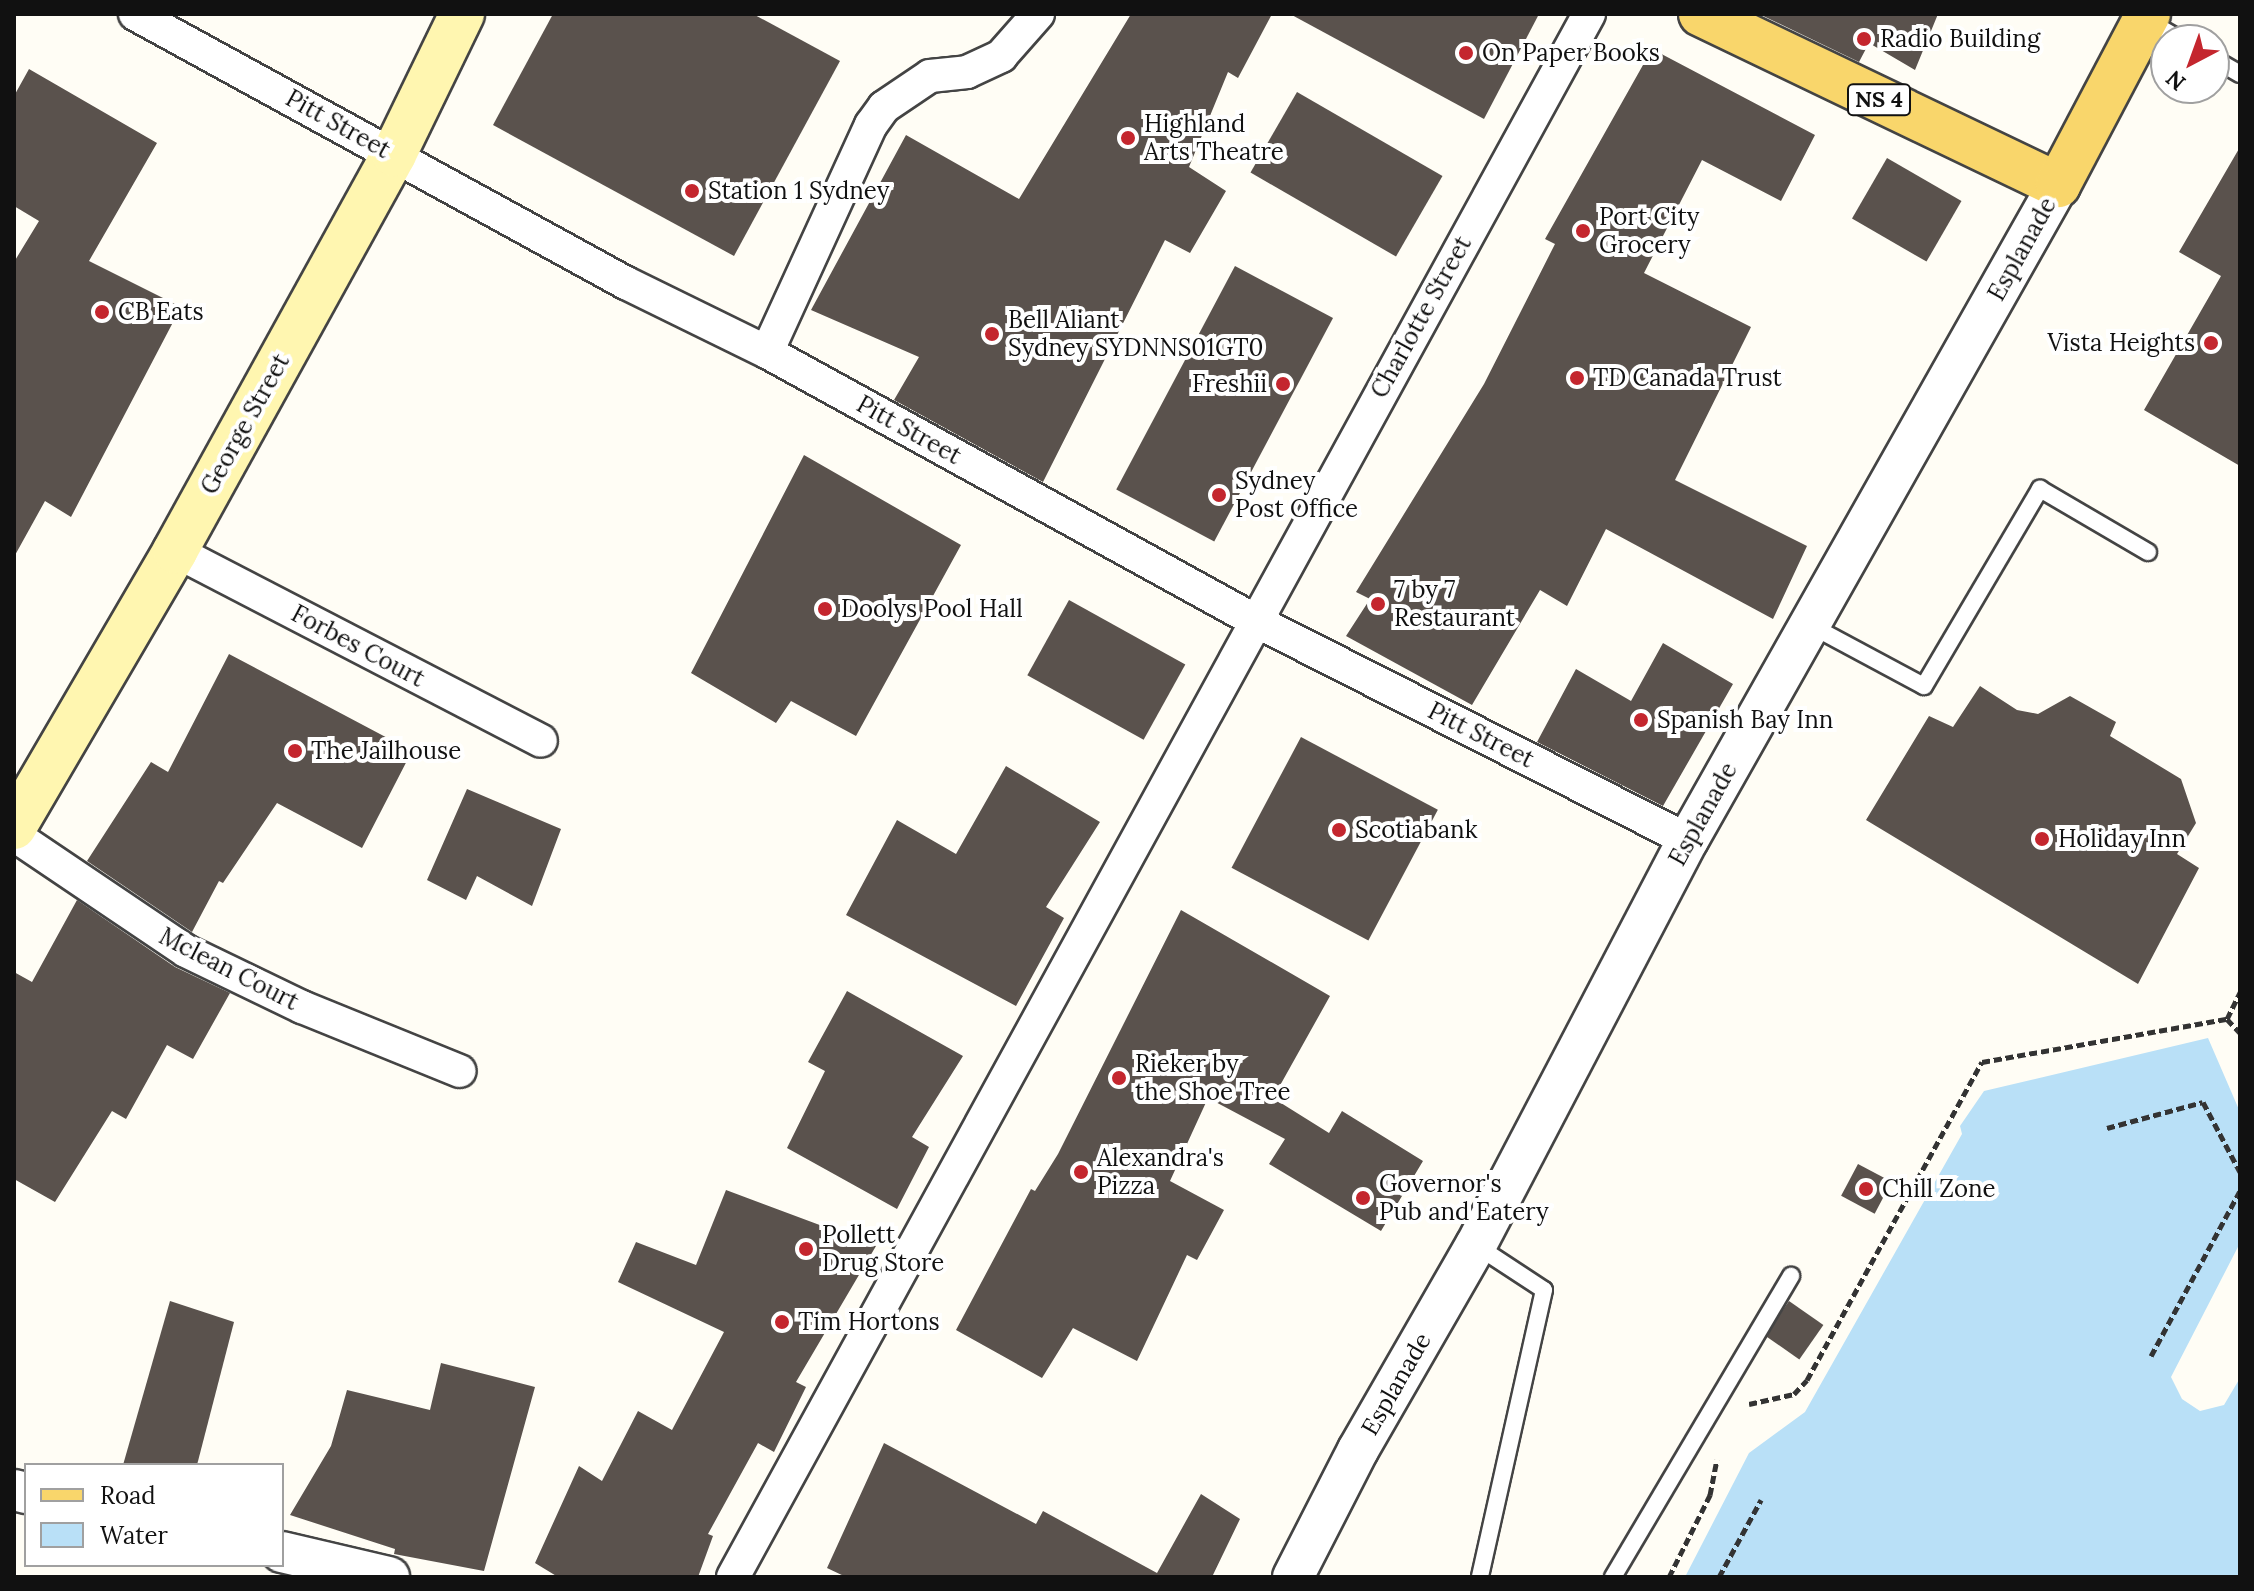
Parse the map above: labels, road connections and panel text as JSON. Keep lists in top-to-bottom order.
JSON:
{
  "streets": {
    "main road": ["NS 4", "Esplanade", "George Street"],
    "street": [
      "Pitt Street",
      "Charlotte Street",
      "Forbes Court",
      "Mclean Court"
    ]
  },
  "crossings": [
    ["NS 4", "Esplanade"],
    ["Pitt Street", "Esplanade"],
    ["Pitt Street", "Charlotte Street"],
    ["Pitt Street", "George Street"],
    ["George Street", "Forbes Court"]
  ],
  "places": [
    "Radio Building",
    "On Paper Books",
    "Highland Arts Theatre",
    "Station 1 Sydney",
    "Port City Grocery",
    "CB Eats",
    "Bell Aliant Sydney SYDNNS01GT0",
    "Vista Heights",
    "TD Canada Trust",
    "Freshii",
    "Sydney Post Office",
    "7 by 7 Restaurant",
    "Doolys Pool Hall",
    "Spanish Bay Inn",
    "The Jailhouse",
    "Scotiabank",
    "Holiday Inn",
    "Rieker by the Shoe Tree",
    "Alexandra's Pizza",
    "Chill Zone",
    "Governor's Pub and Eatery",
    "Pollett Drug Store",
    "Tim Hortons"
  ],
  "legend": ["Road", "Water"],
  "north": "bottom left"
}
